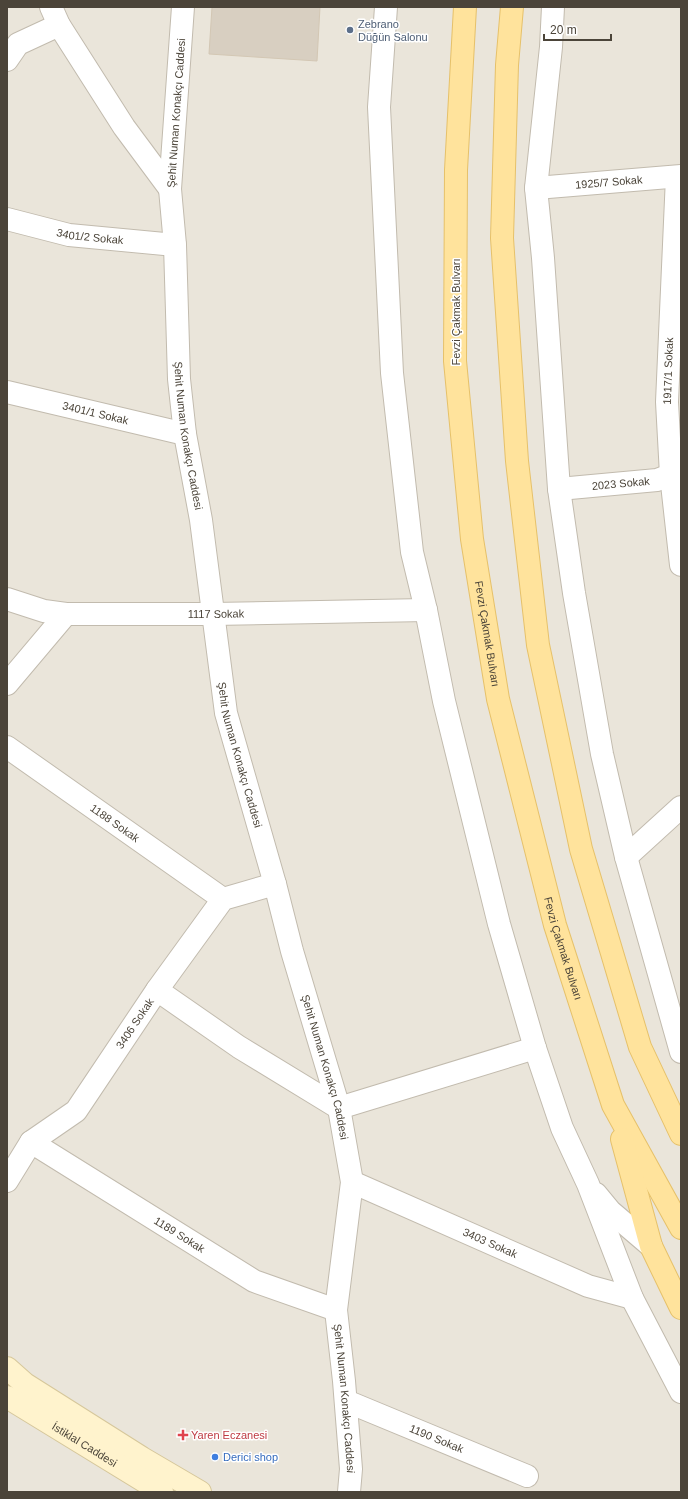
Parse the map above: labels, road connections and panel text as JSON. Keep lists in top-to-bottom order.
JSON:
{
  "streets": {
    "main road": ["Fevzi Çakmak Bulvarı", "İstiklal Caddesi"],
    "street": [
      "Şehit Numan Konakçı Caddesi",
      "1925/7 Sokak",
      "3401/2 Sokak",
      "1917/1 Sokak",
      "3401/1 Sokak",
      "2023 Sokak",
      "1117 Sokak",
      "1188 Sokak",
      "3406 Sokak",
      "1189 Sokak",
      "3403 Sokak",
      "1190 Sokak"
    ]
  },
  "crossings": [
    ["Şehit Numan Konakçı Caddesi", "3401/2 Sokak"],
    ["Şehit Numan Konakçı Caddesi", "3401/1 Sokak"],
    ["Şehit Numan Konakçı Caddesi", "1117 Sokak"],
    ["Şehit Numan Konakçı Caddesi", "1189 Sokak"],
    ["Şehit Numan Konakçı Caddesi", "3403 Sokak"],
    ["Şehit Numan Konakçı Caddesi", "1190 Sokak"],
    ["1925/7 Sokak", "1917/1 Sokak"],
    ["1917/1 Sokak", "2023 Sokak"],
    ["1188 Sokak", "3406 Sokak"],
    ["3406 Sokak", "1189 Sokak"]
  ],
  "places": {
    "other": ["Zebrano Düğün Salonu", "Derici shop"],
    "health": ["Yaren Eczanesi"]
  },
  "scale_bar": "20 m"
}
